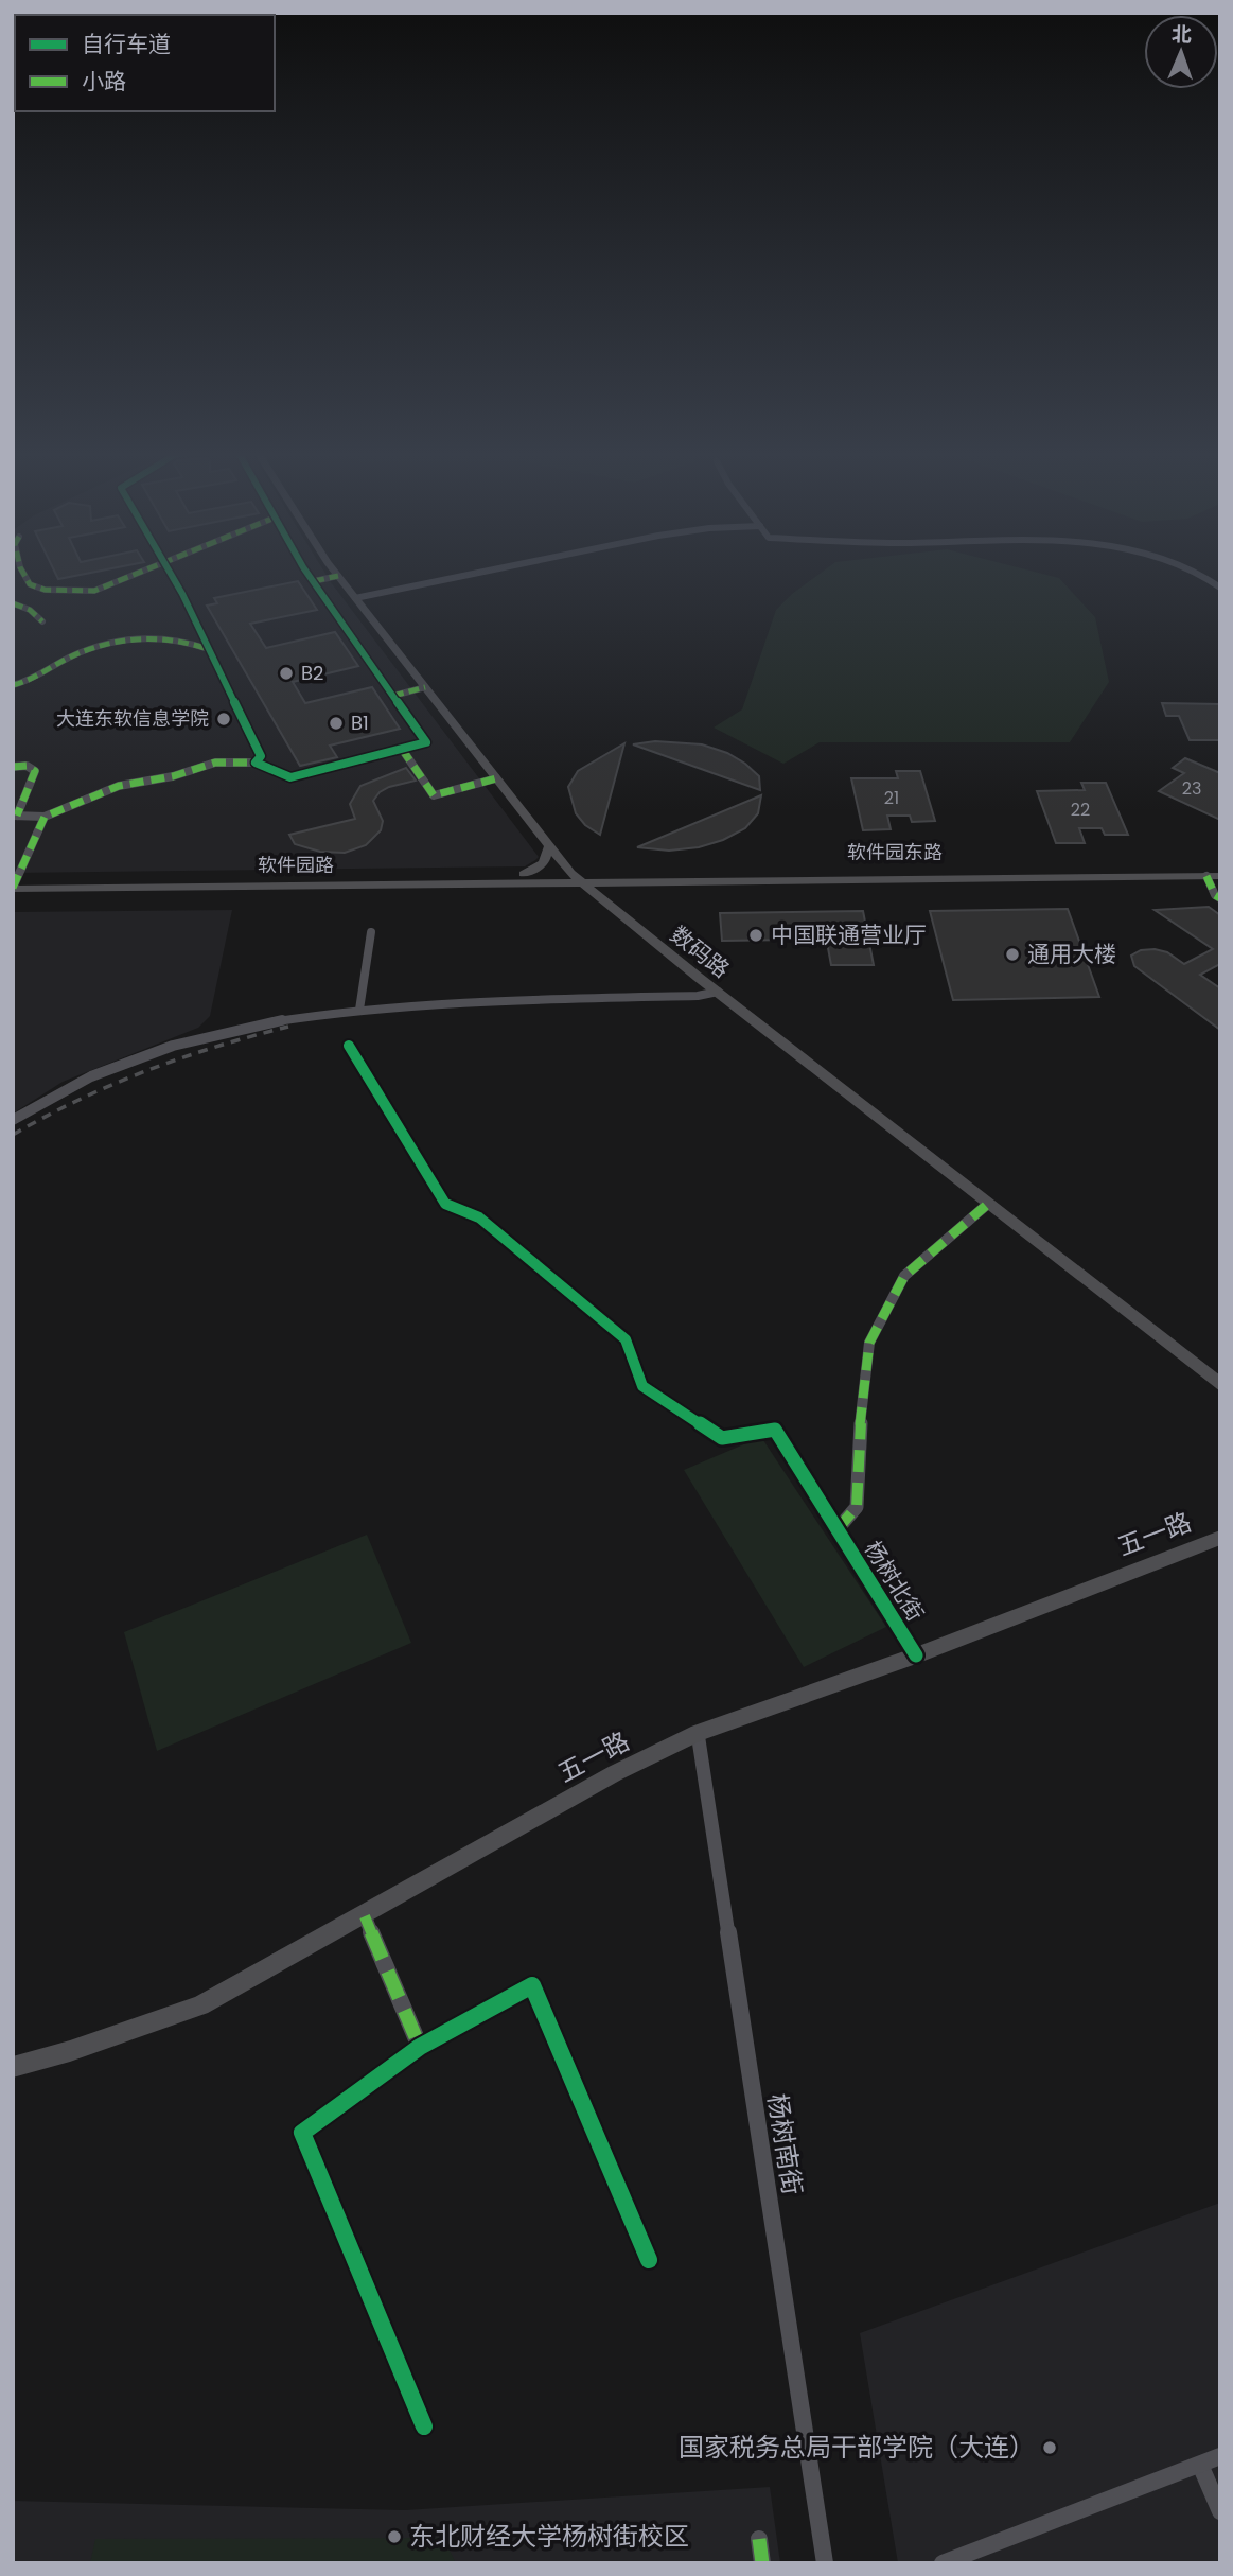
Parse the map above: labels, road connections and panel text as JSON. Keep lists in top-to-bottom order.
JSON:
{
  "streets": {
    "main road": [
      "软件园东路",
      "软件园路",
      "数码路",
      "五一路"
    ],
    "street": ["杨树北街", "杨树南街"]
  },
  "crossings": [
    ["软件园东路", "软件园路"],
    ["软件园东路", "数码路"],
    ["软件园路", "数码路"],
    ["数码路", "杨树北街"],
    ["五一路", "杨树北街"],
    ["五一路", "杨树南街"]
  ],
  "places": [
    "B2",
    "大连东软信息学院",
    "B1",
    "中国联通营业厅",
    "通用大楼",
    "国家税务总局干部学院（大连）",
    "东北财经大学杨树街校区"
  ],
  "house_numbers": ["23", "21", "22"],
  "legend": ["自行车道", "小路"],
  "north": "top"
}
